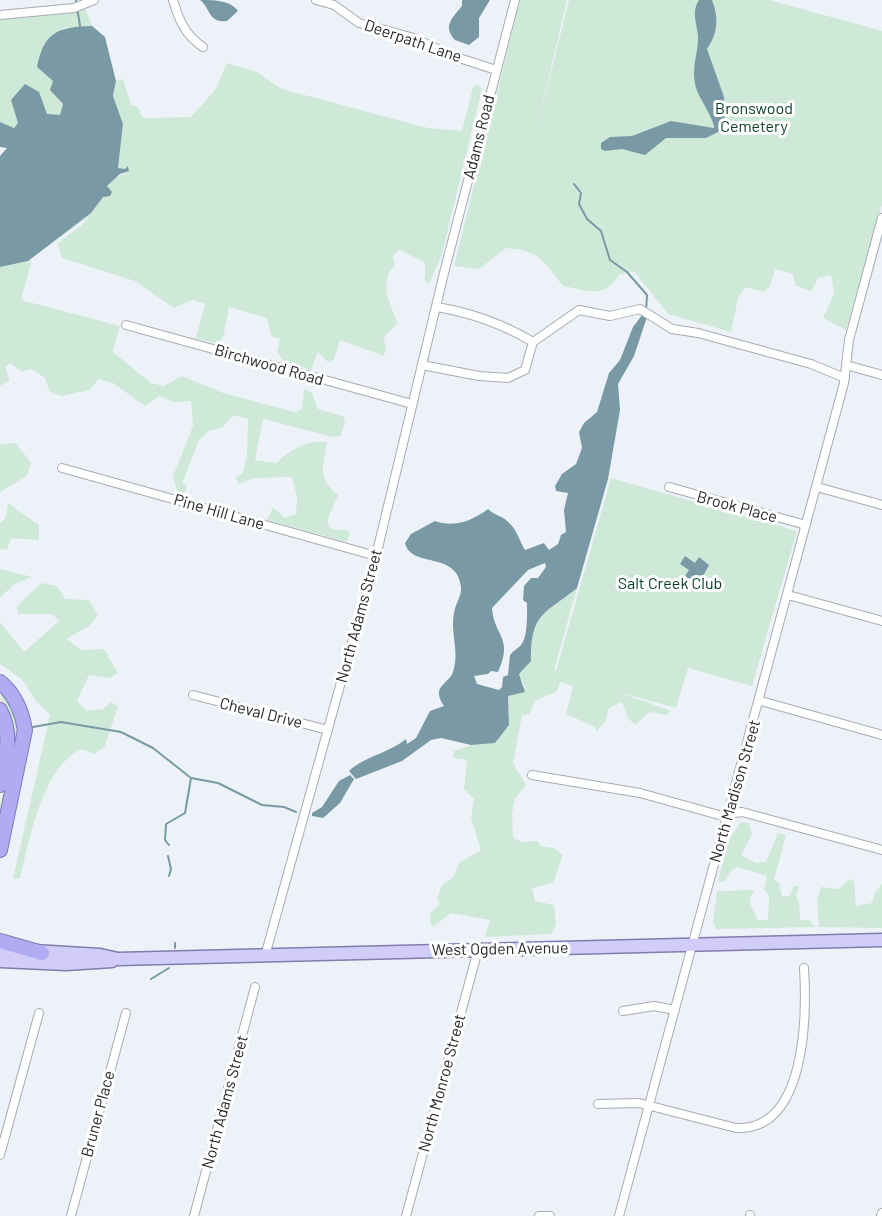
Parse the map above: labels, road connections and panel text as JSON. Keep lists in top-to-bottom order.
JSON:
{
  "streets": {
    "main road": ["West Ogden Avenue"],
    "street": [
      "Deerpath Lane",
      "Adams Road",
      "Birchwood Road",
      "Brook Place",
      "Pine Hill Lane",
      "North Adams Street",
      "Cheval Drive",
      "North Madison Street",
      "North Monroe Street",
      "Bruner Place"
    ]
  },
  "crossings": [
    ["Deerpath Lane", "Adams Road"],
    ["Adams Road", "North Adams Street"],
    ["Birchwood Road", "North Adams Street"],
    ["Brook Place", "North Madison Street"],
    ["Pine Hill Lane", "North Adams Street"],
    ["North Adams Street", "Cheval Drive"],
    ["North Adams Street", "West Ogden Avenue"],
    ["North Madison Street", "West Ogden Avenue"],
    ["West Ogden Avenue", "North Monroe Street"]
  ],
  "parks": ["Bronswood Cemetery", "Salt Creek Club"]
}
